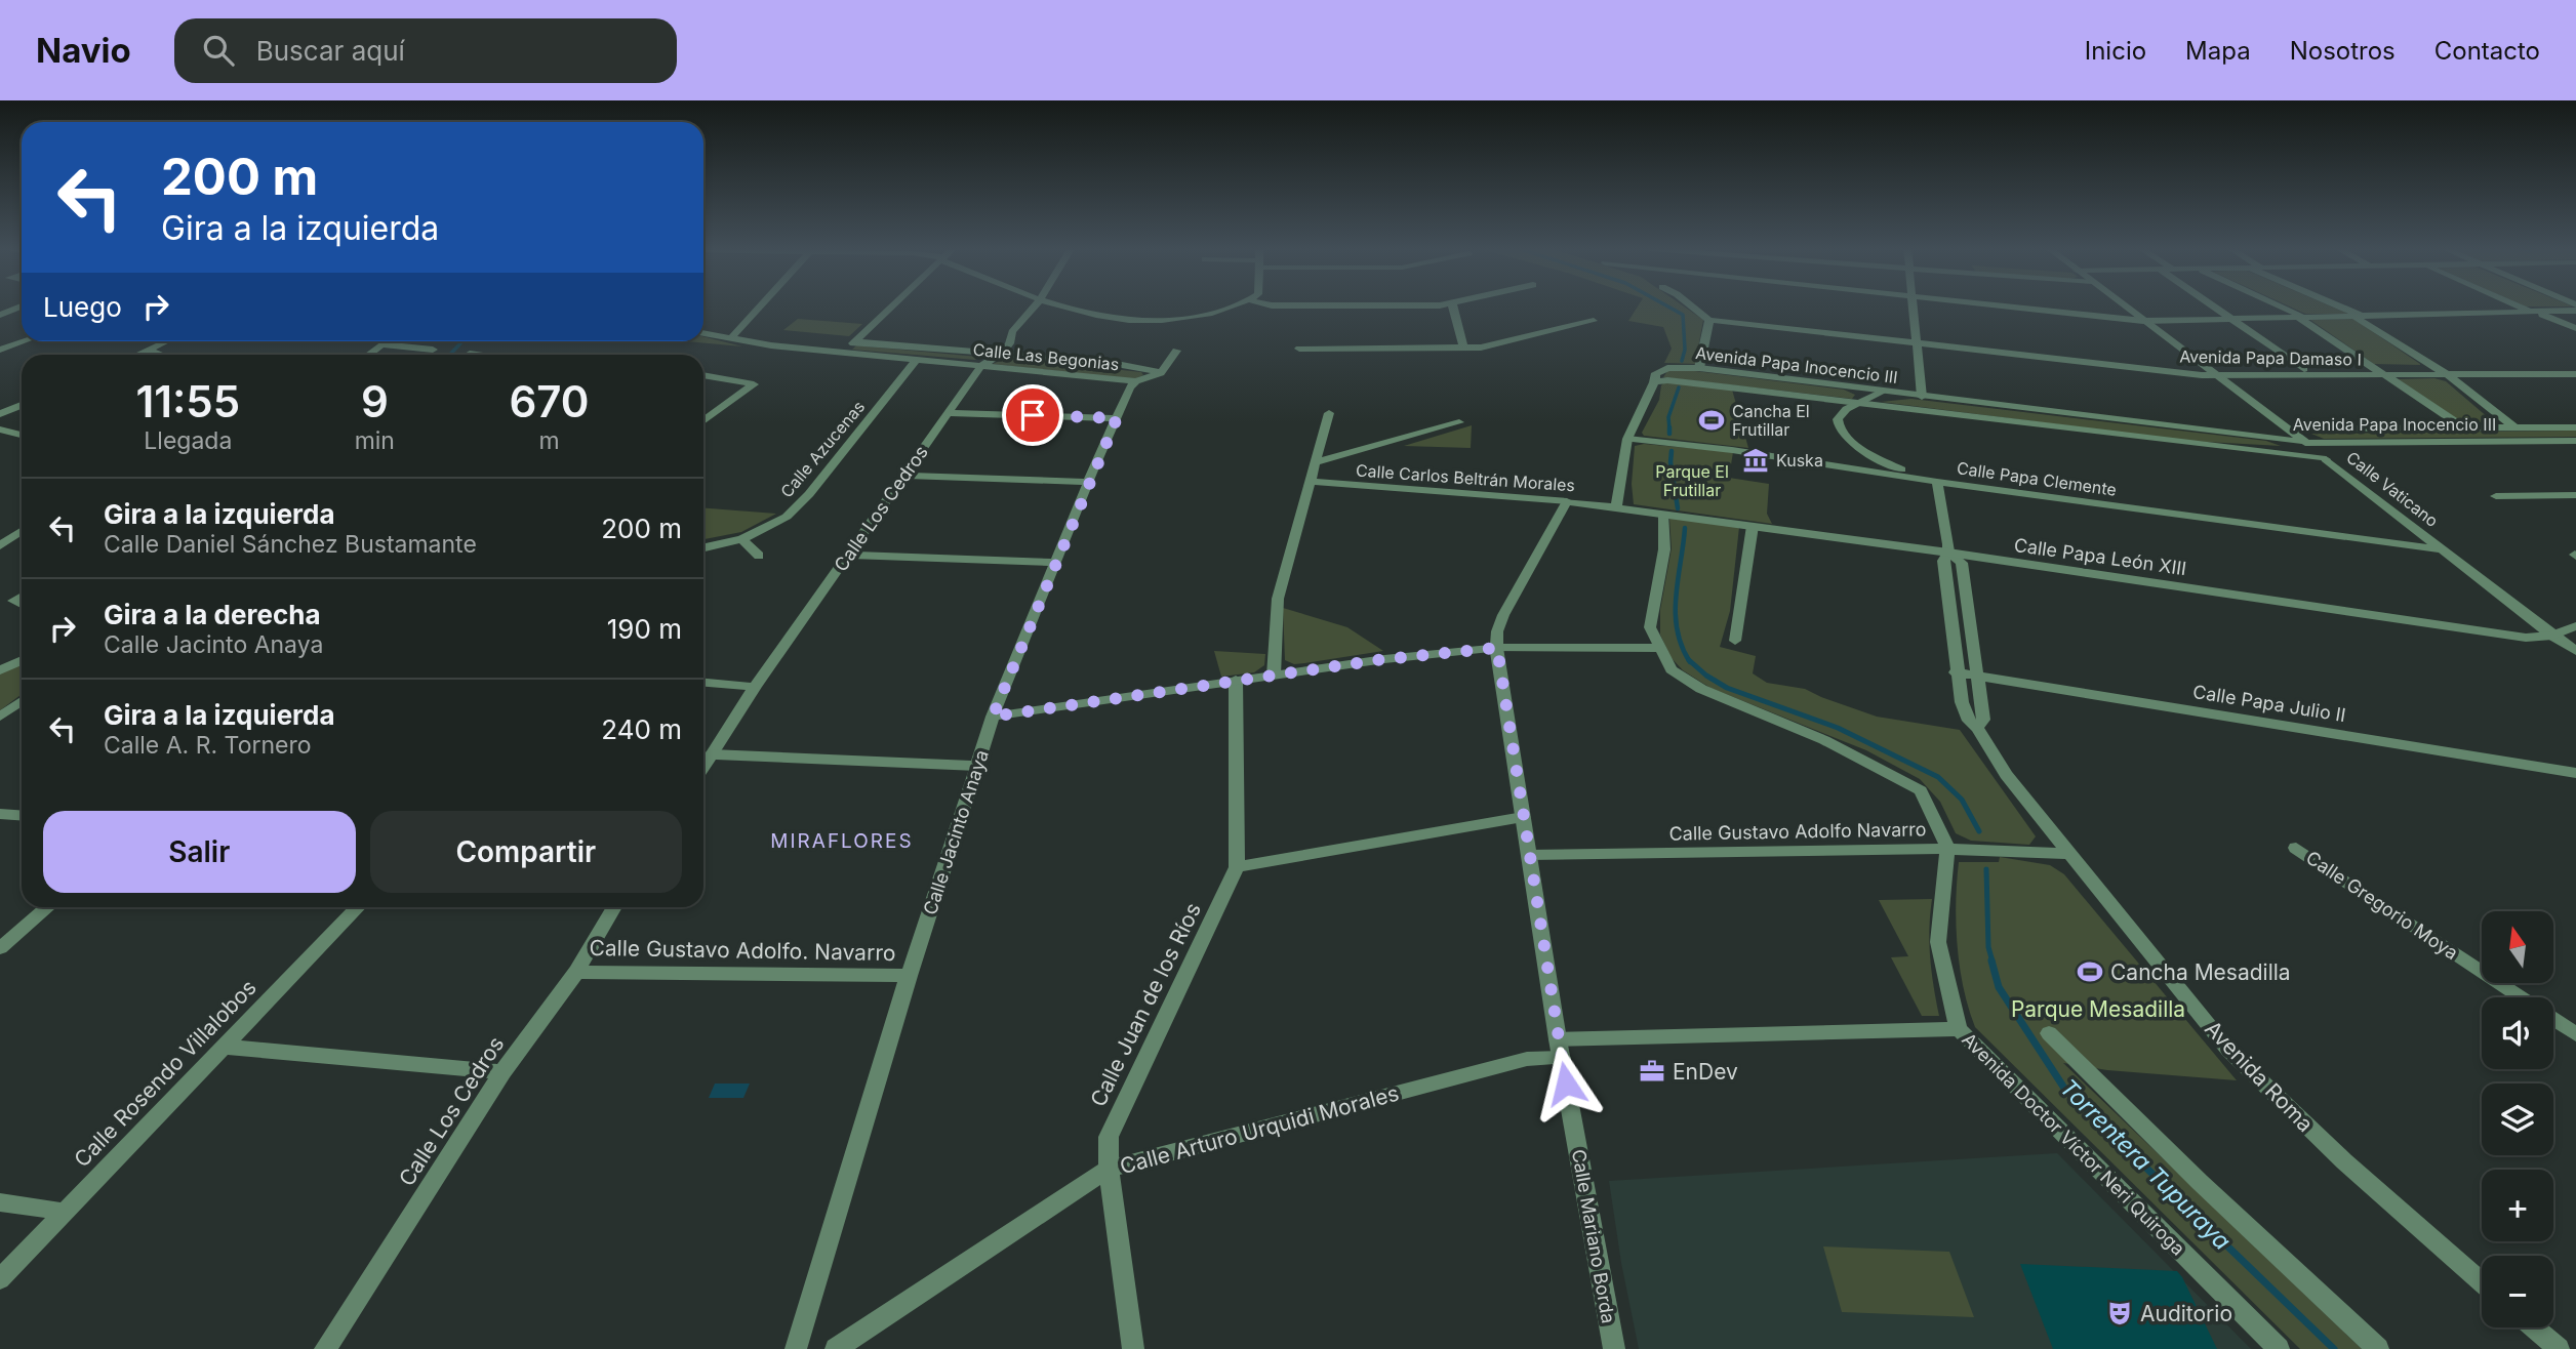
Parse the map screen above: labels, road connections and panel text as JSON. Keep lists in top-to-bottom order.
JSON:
{
  "streets": {
    "street": [
      "Calle Las Begonias",
      "Avenida Papa Damaso I",
      "Avenida Papa Inocencio III",
      "Calle Azucenas",
      "Calle Carlos Beltrán Morales",
      "Calle Papa Clemente",
      "Calle Vaticano",
      "Calle Los Cedros",
      "Calle Papa León XIII",
      "Calle Papa Julio II",
      "Calle Gustavo Adolfo Navarro",
      "Calle Jacinto Anaya",
      "Calle Gregorio Moya",
      "Calle Gustavo Adolfo. Navarro",
      "Calle Juan de los Ríos",
      "Calle Rosendo Villalobos",
      "Avenida Roma",
      "Calle Arturo Urquidi Morales",
      "Avenida Doctor Víctor Neri Quiroga",
      "Calle Mariano Borda"
    ]
  },
  "crossings": [
    ["Calle Las Begonias", "Calle Azucenas"],
    ["Calle Las Begonias", "Calle Los Cedros"],
    ["Calle Las Begonias", "Calle Jacinto Anaya"],
    ["Avenida Papa Damaso I", "Calle Vaticano"],
    ["Avenida Papa Inocencio III", "Calle Vaticano"],
    ["Calle Carlos Beltrán Morales", "Calle Papa León XIII"],
    ["Calle Carlos Beltrán Morales", "Calle Mariano Borda"],
    ["Calle Papa Clemente", "Calle Vaticano"],
    ["Calle Papa Clemente", "Avenida Roma"],
    ["Calle Vaticano", "Calle Papa León XIII"],
    ["Calle Los Cedros", "Calle Gustavo Adolfo. Navarro"],
    ["Calle Papa León XIII", "Avenida Roma"],
    ["Calle Papa León XIII", "Avenida Doctor Víctor Neri Quiroga"],
    ["Calle Papa Julio II", "Avenida Roma"],
    ["Calle Gustavo Adolfo Navarro", "Avenida Roma"],
    ["Calle Gustavo Adolfo Navarro", "Avenida Doctor Víctor Neri Quiroga"],
    ["Calle Gustavo Adolfo Navarro", "Calle Mariano Borda"],
    ["Calle Jacinto Anaya", "Calle Gustavo Adolfo. Navarro"],
    ["Calle Juan de los Ríos", "Calle Arturo Urquidi Morales"],
    ["Calle Arturo Urquidi Morales", "Avenida Doctor Víctor Neri Quiroga"],
    ["Calle Arturo Urquidi Morales", "Calle Mariano Borda"]
  ],
  "districts": ["MIRAFLORES"],
  "water": ["Torrentera Tupuraya"],
  "parks": ["Parque El Frutillar", "Parque Mesadilla"],
  "places": {
    "sports": ["Cancha El Frutillar", "Cancha Mesadilla"],
    "museum": ["Kuska"],
    "office": ["EnDev"],
    "theatre": ["Auditorio"]
  },
  "north": "top",
  "page": {
    "header": "Navio",
    "search": "Buscar aquí",
    "nav": [
      "Inicio",
      "Mapa",
      "Nosotros",
      "Contacto"
    ],
    "turn": ["200 m", "Gira a la izquierda"],
    "then": "Luego",
    "eta": [
      "11:55",
      "Llegada",
      "9",
      "min",
      "670",
      "m"
    ],
    "list": [
      {
        "name": "Gira a la izquierda",
        "note": "Calle Daniel Sánchez Bustamante",
        "value": "200 m"
      },
      {
        "name": "Gira a la derecha",
        "note": "Calle Jacinto Anaya",
        "value": "190 m"
      },
      {
        "name": "Gira a la izquierda",
        "note": "Calle A. R. Tornero",
        "value": "240 m"
      }
    ],
    "buttons": ["Salir", "Compartir"],
    "map_buttons": ["+", "−"]
  }
}
